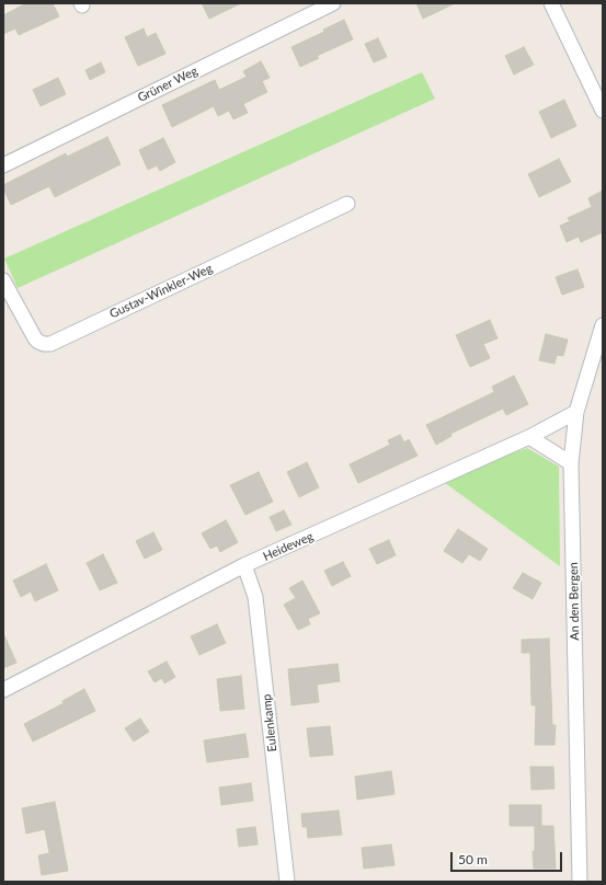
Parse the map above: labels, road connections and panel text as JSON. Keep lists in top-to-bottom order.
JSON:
{
  "streets": {
    "street": [
      "Grüner Weg",
      "Gustav-Winkler-Weg",
      "Heideweg",
      "An den Bergen",
      "Eulenkamp"
    ]
  },
  "crossings": [
    ["Heideweg", "An den Bergen"],
    ["Heideweg", "Eulenkamp"]
  ],
  "scale_bar": "50 m"
}
